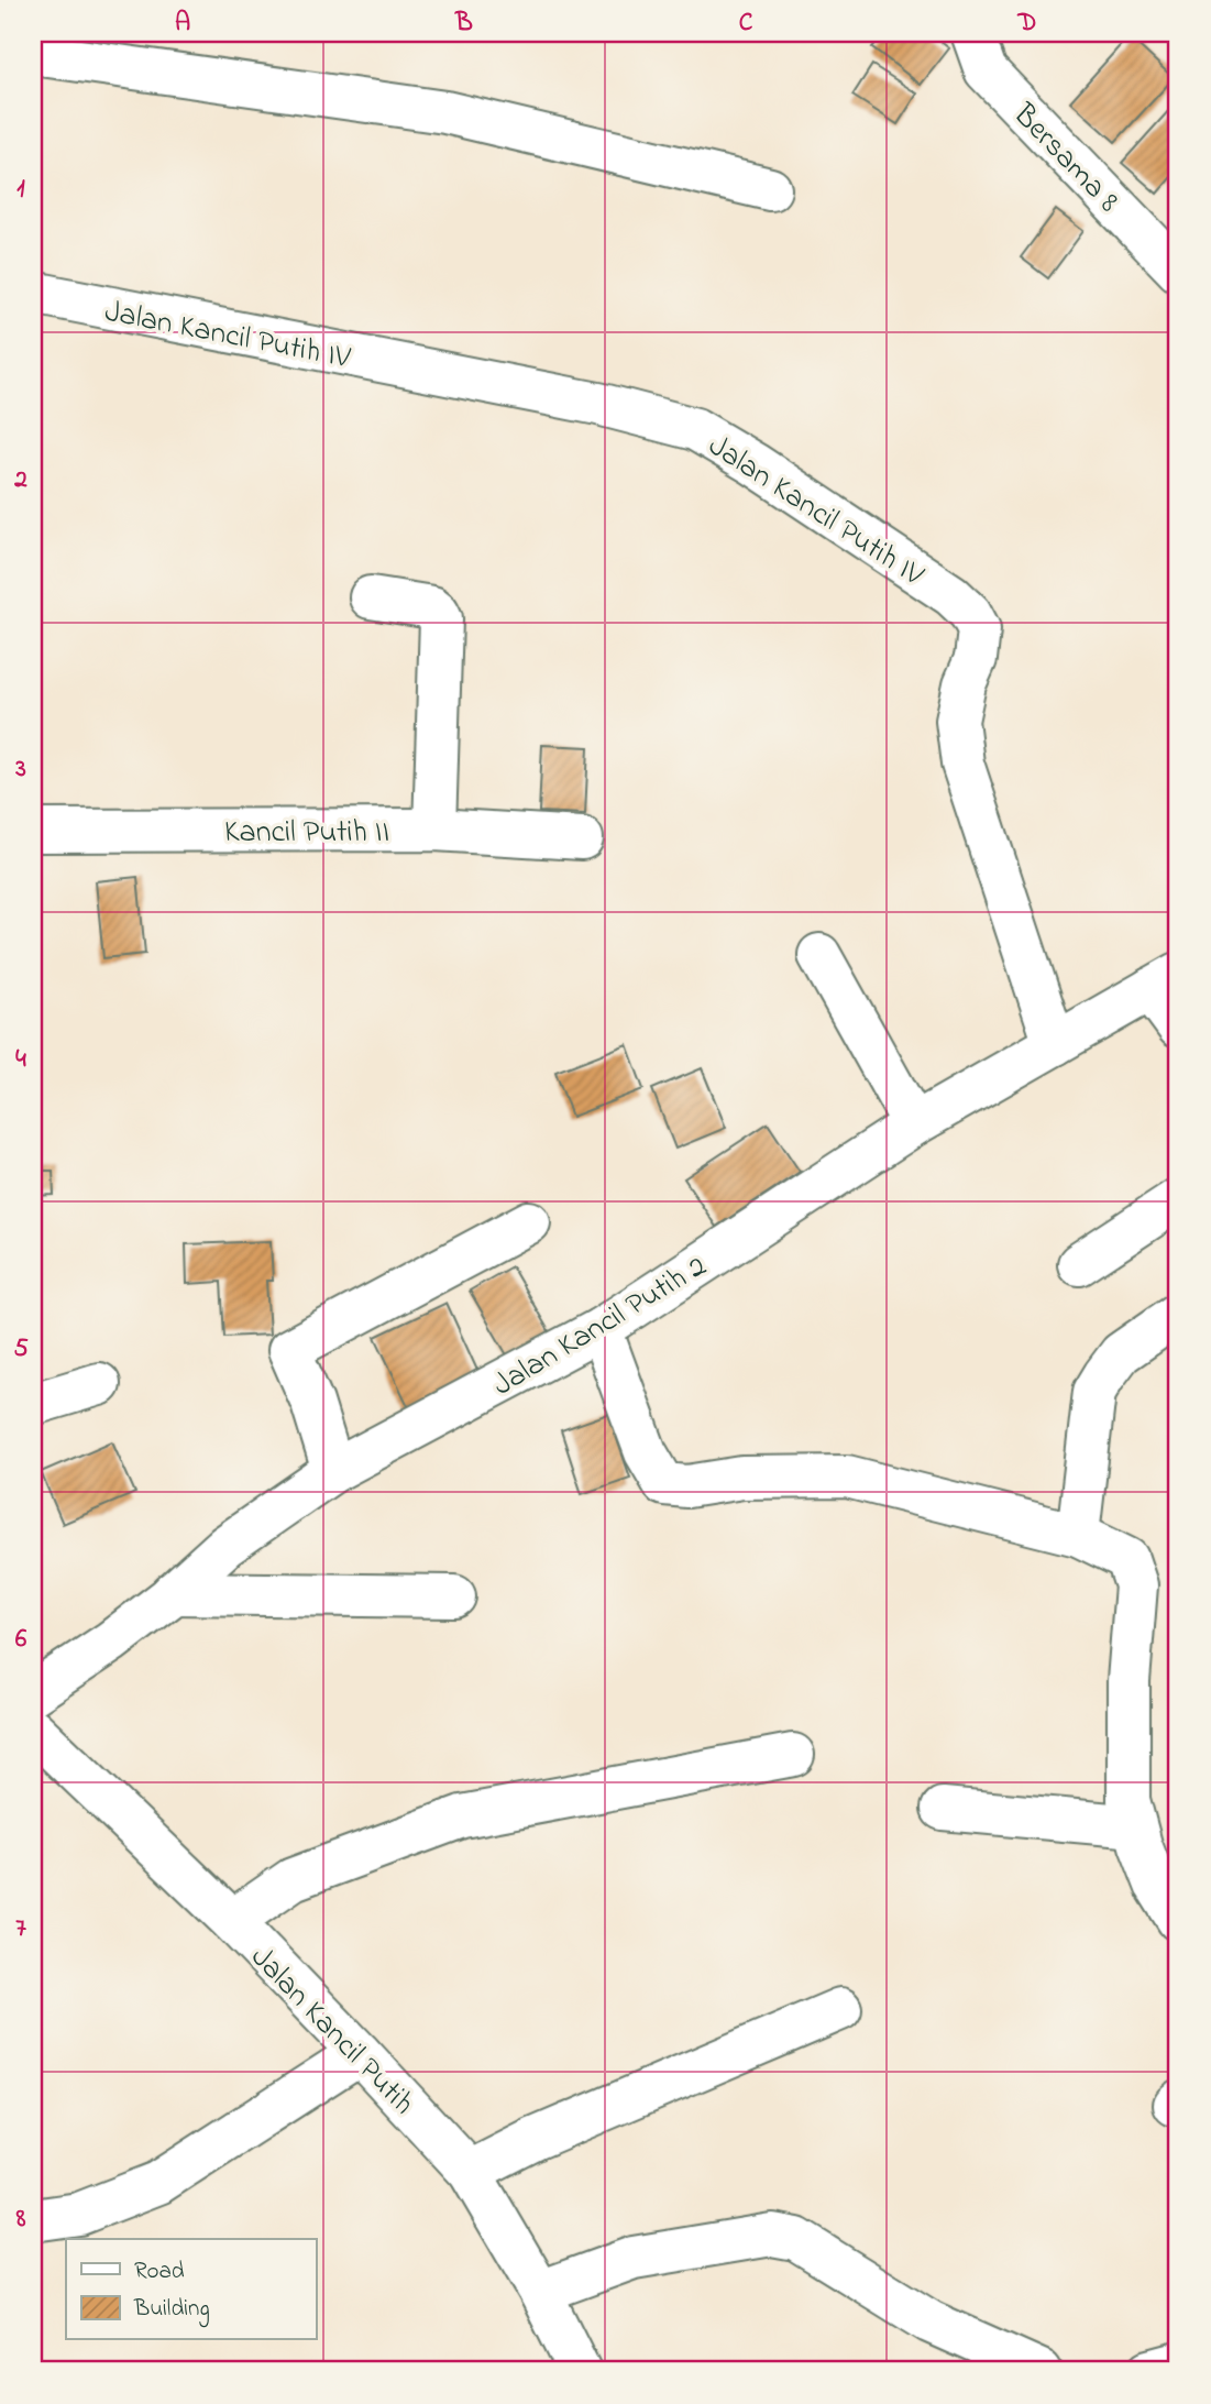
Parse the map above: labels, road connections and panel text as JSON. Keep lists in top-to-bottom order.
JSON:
{
  "streets": {
    "street": [
      "Bersama 8",
      "Jalan Kancil Putih IV",
      "Kancil Putih II",
      "Jalan Kancil Putih 2",
      "Jalan Kancil Putih"
    ]
  },
  "crossings": [
    ["Jalan Kancil Putih IV", "Jalan Kancil Putih 2"]
  ],
  "legend": ["Road", "Building"],
  "grid": {
    "columns": [
      "A",
      "B",
      "C",
      "D"
    ],
    "rows": [
      "1",
      "2",
      "3",
      "4",
      "5",
      "6",
      "7",
      "8"
    ]
  }
}
